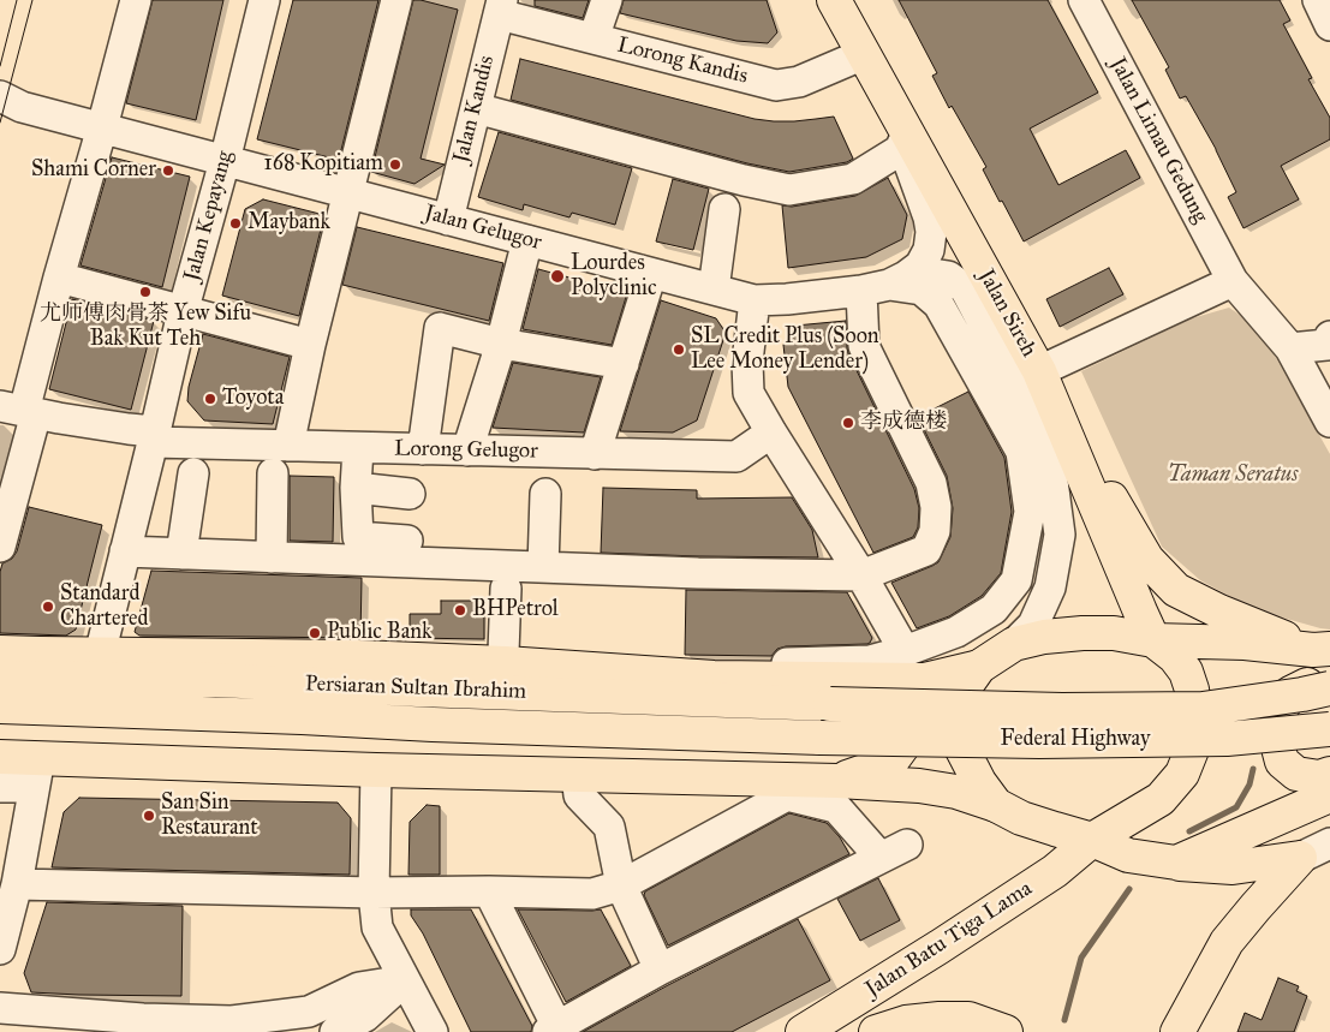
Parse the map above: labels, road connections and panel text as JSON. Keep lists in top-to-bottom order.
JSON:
{
  "streets": {
    "main road": [
      "Jalan Sireh",
      "Persiaran Sultan Ibrahim",
      "Federal Highway",
      "Jalan Batu Tiga Lama"
    ],
    "street": [
      "Lorong Kandis",
      "Jalan Kandis",
      "Jalan Limau Gedung",
      "Jalan Kepayang",
      "Jalan Gelugor",
      "Lorong Gelugor"
    ]
  },
  "crossings": [
    ["Lorong Kandis", "Jalan Kandis"],
    ["Lorong Kandis", "Jalan Sireh"],
    ["Jalan Kandis", "Jalan Gelugor"],
    ["Jalan Kepayang", "Jalan Gelugor"],
    ["Jalan Kepayang", "Lorong Gelugor"],
    ["Jalan Gelugor", "Jalan Sireh"],
    ["Jalan Sireh", "Jalan Batu Tiga Lama"],
    ["Persiaran Sultan Ibrahim", "Federal Highway"]
  ],
  "parks": ["Taman Seratus"],
  "places": [
    "168 Kopitiam",
    "Shami Corner",
    "Maybank",
    "Lourdes Polyclinic",
    "尤师傅肉骨茶 Yew Sifu Bak Kut Teh",
    "SL Credit Plus (Soon Lee Money Lender)",
    "Toyota",
    "李成德楼",
    "Standard Chartered",
    "BHPetrol",
    "Public Bank",
    "San Sin Restaurant"
  ]
}
